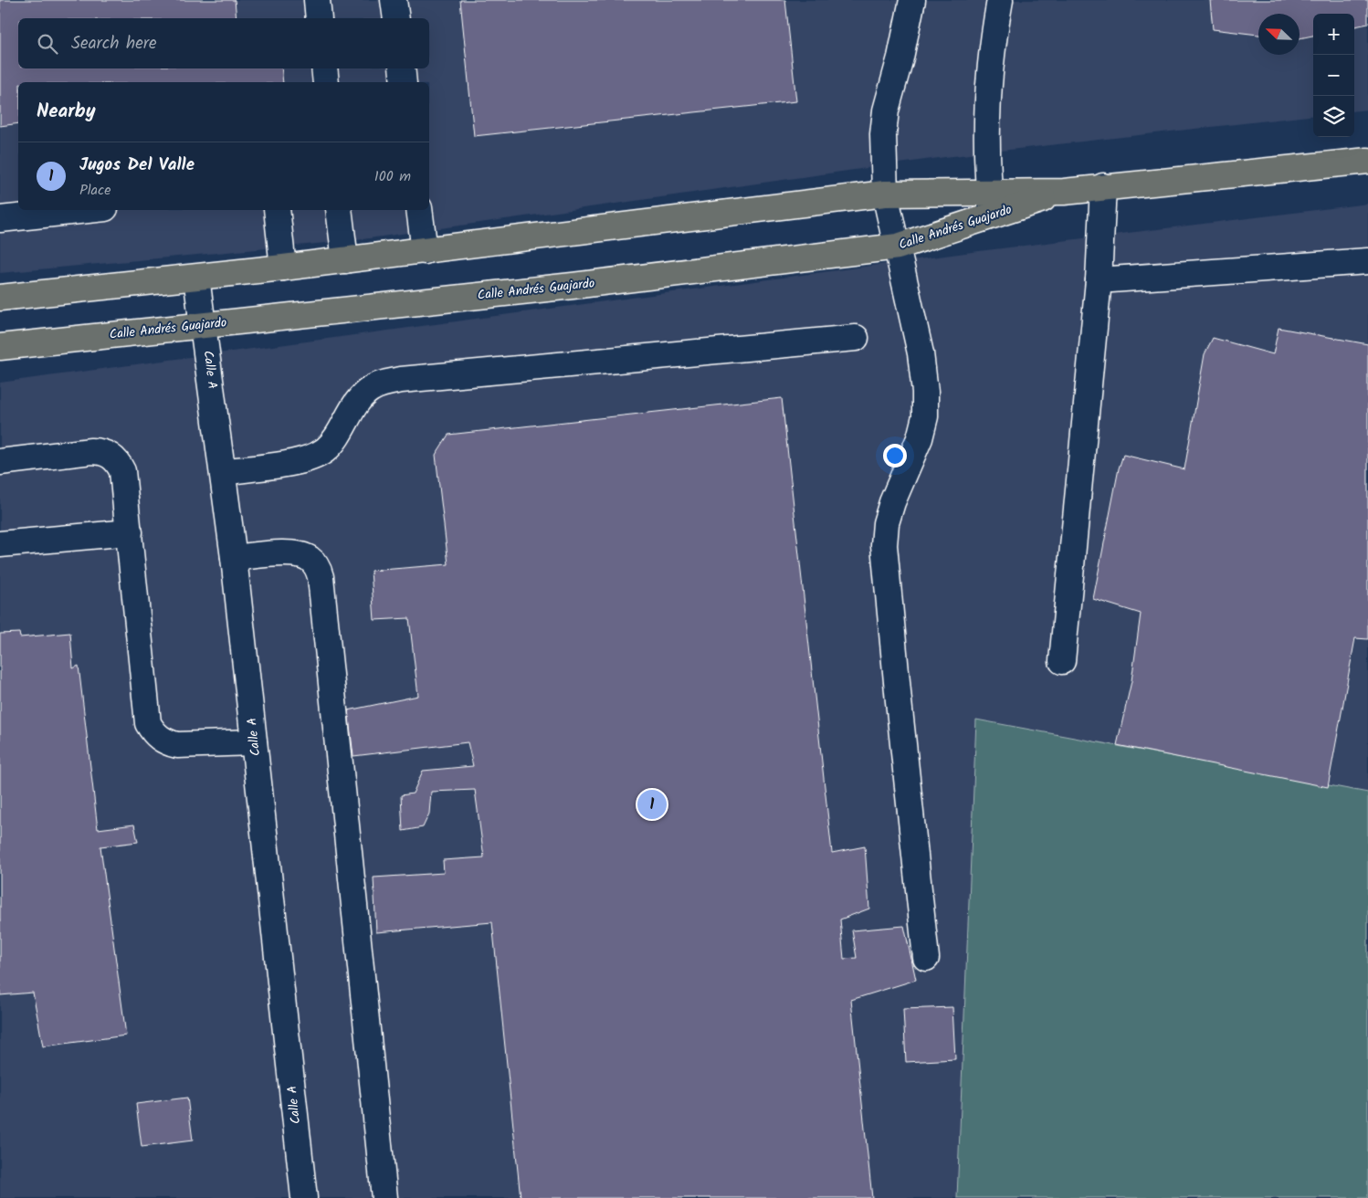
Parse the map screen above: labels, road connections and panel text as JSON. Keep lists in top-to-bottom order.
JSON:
{
  "streets": {
    "main road": ["Calle Andrés Guajardo"],
    "street": ["Calle A"]
  },
  "crossings": [
    ["Calle Andrés Guajardo", "Calle A"]
  ],
  "north": "top left",
  "page": {
    "map_buttons": ["+", "−"],
    "search": "Search here",
    "heading": "Nearby",
    "list": [
      {
        "mark": "1",
        "name": "Jugos Del Valle",
        "note": "Place",
        "value": "100 m"
      }
    ],
    "pins": "1"
  }
}
